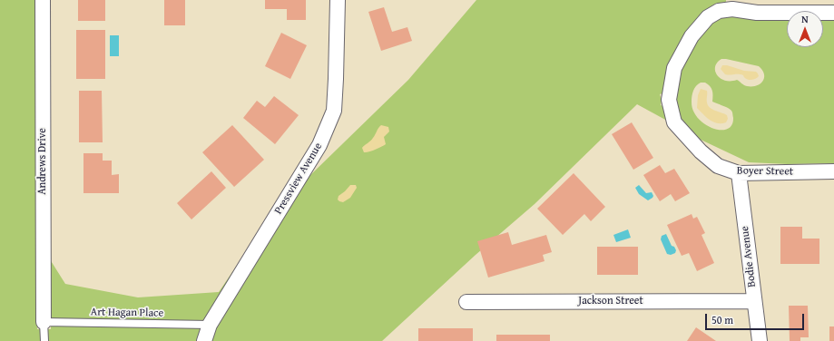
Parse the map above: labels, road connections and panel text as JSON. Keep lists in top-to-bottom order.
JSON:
{
  "streets": {
    "street": [
      "Andrews Drive",
      "Boyer Street",
      "Pressview Avenue",
      "Bodie Avenue",
      "Jackson Street"
    ],
    "lane": ["Art Hagan Place"]
  },
  "crossings": [
    ["Andrews Drive", "Art Hagan Place"],
    ["Boyer Street", "Bodie Avenue"],
    ["Pressview Avenue", "Art Hagan Place"],
    ["Bodie Avenue", "Jackson Street"]
  ],
  "scale_bar": "50 m",
  "north": "top"
}
